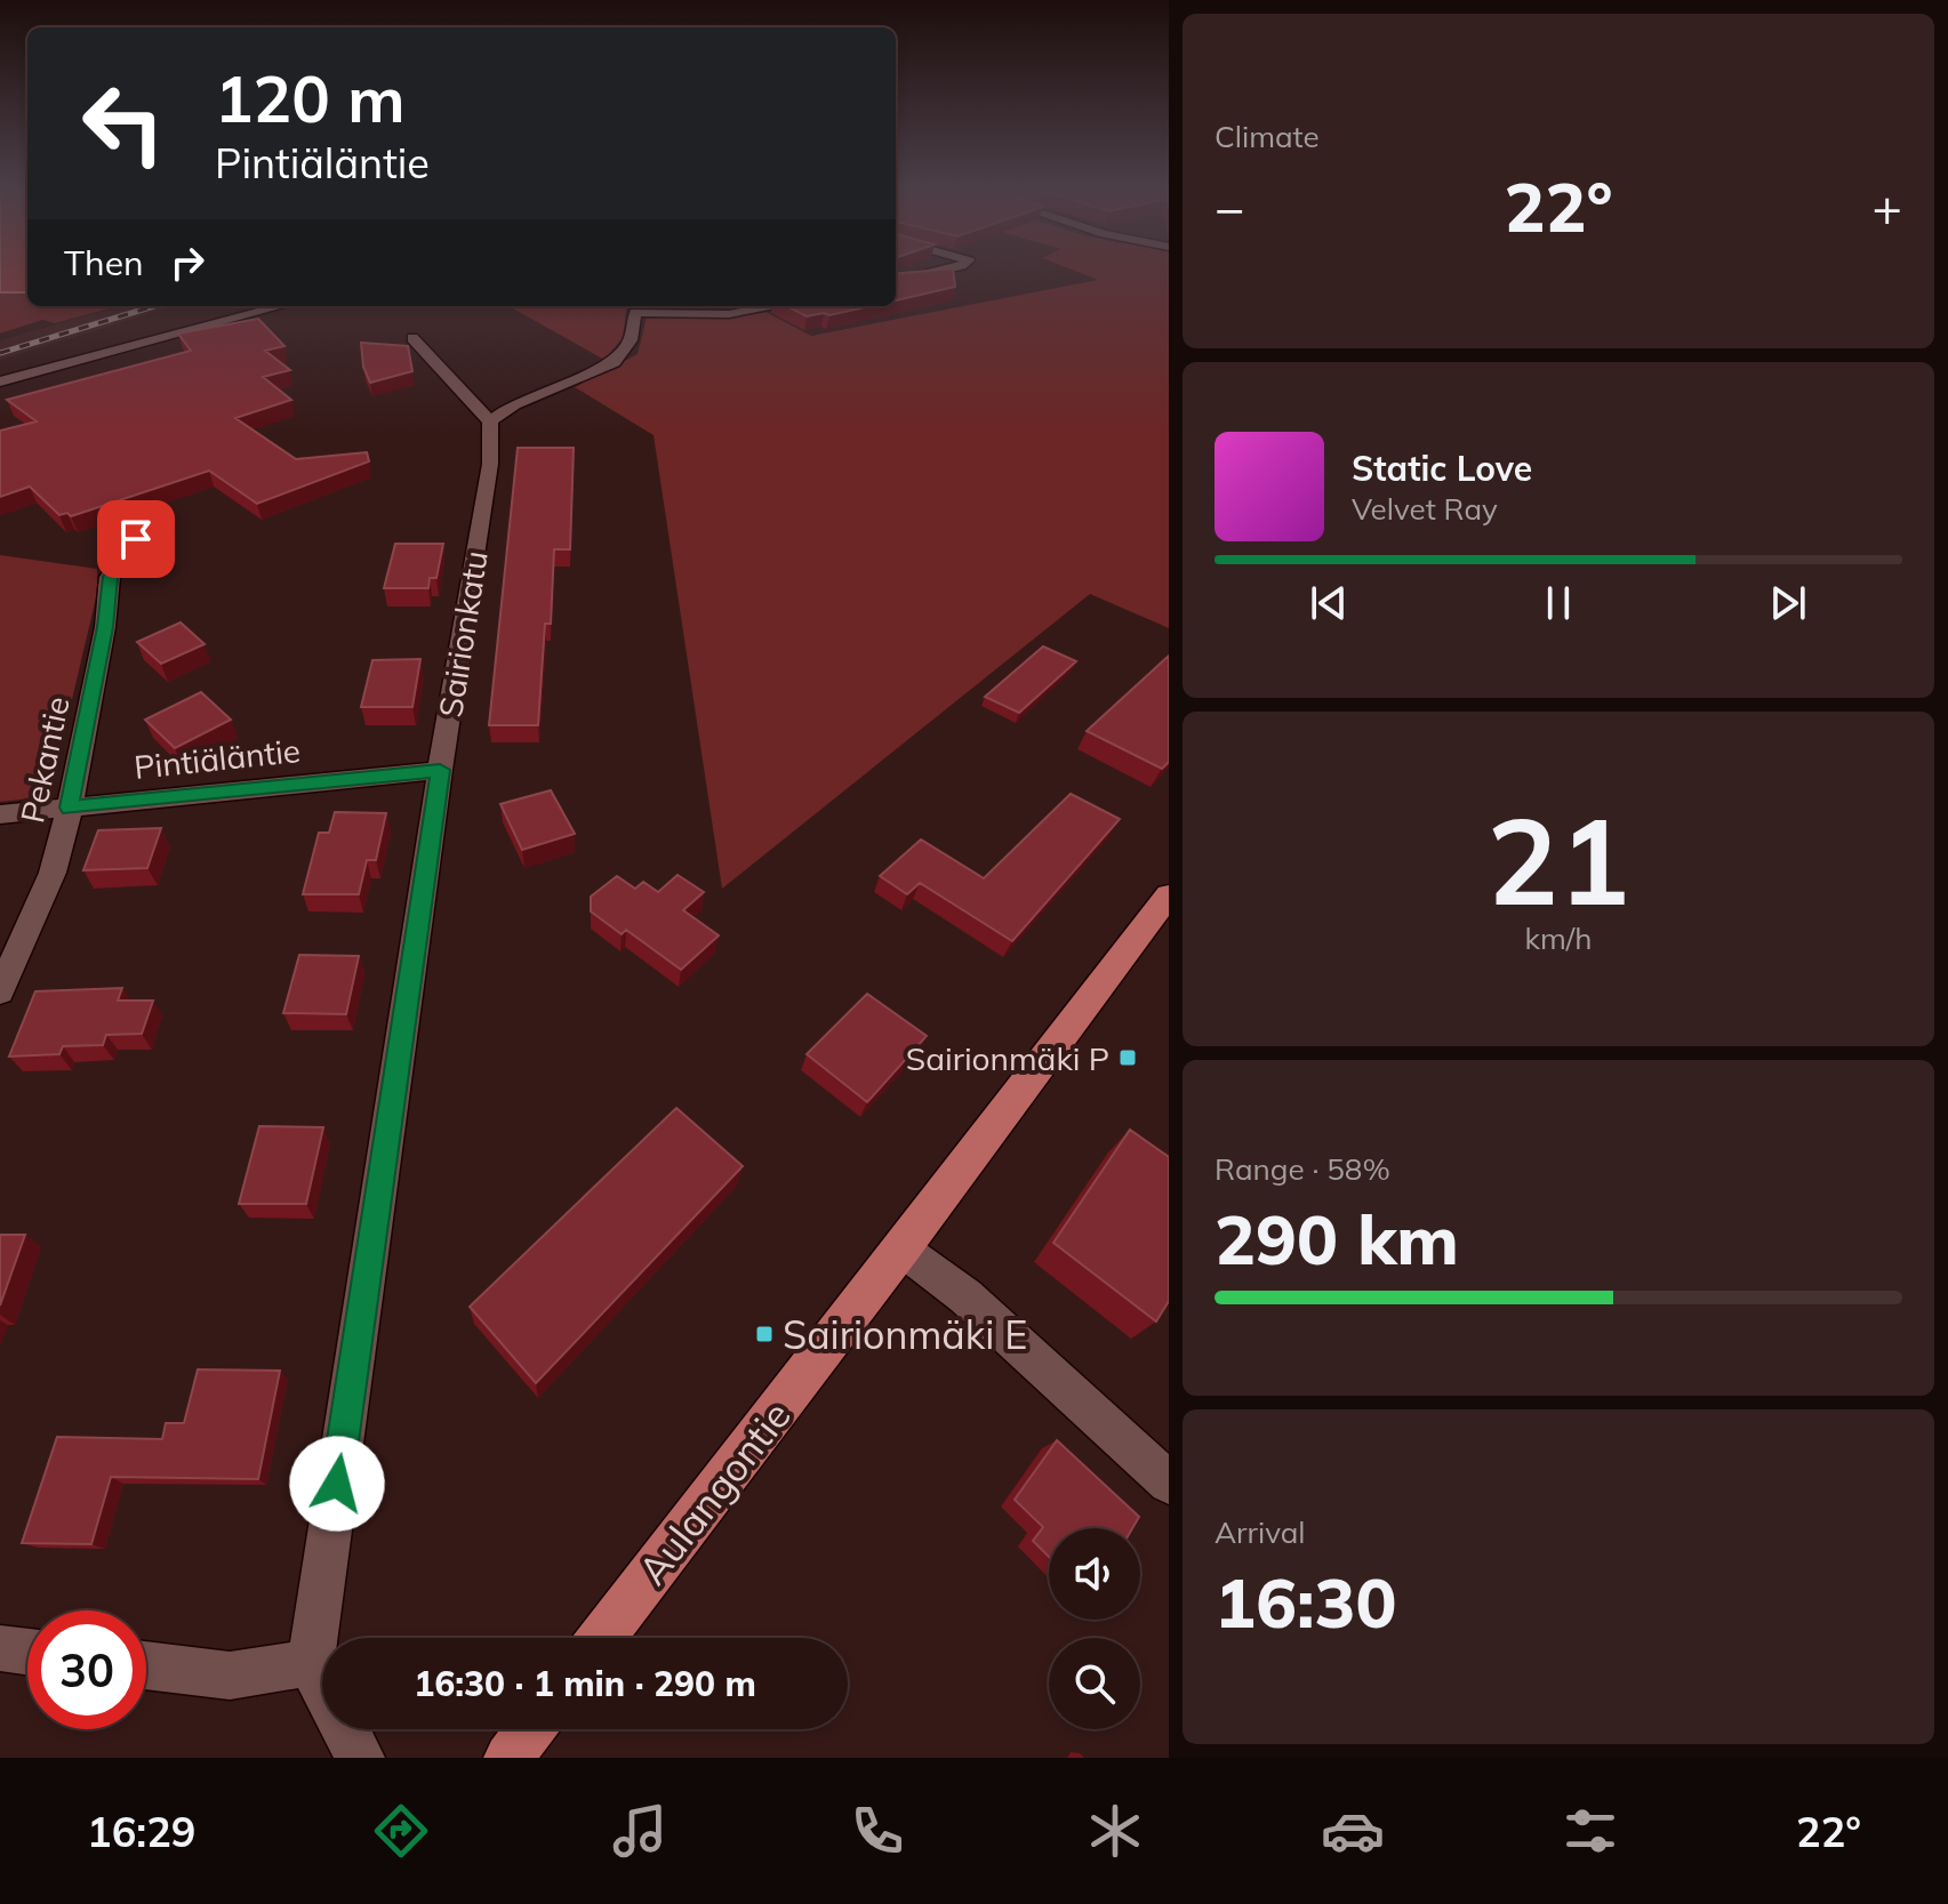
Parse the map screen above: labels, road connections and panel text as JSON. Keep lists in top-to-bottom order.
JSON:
{
  "streets": {
    "main road": ["Aulangontie"],
    "street": ["Sairionkatu", "Pintiäläntie", "Pekantie"]
  },
  "crossings": [
    ["Sairionkatu", "Pintiäläntie"],
    ["Pintiäläntie", "Pekantie"]
  ],
  "places": {
    "transit": ["Sairionmäki P", "Sairionmäki E"]
  },
  "page": {
    "tile": [
      "Climate",
      ["21", "km/h"],
      ["Range · 58%", "290 km"],
      ["Arrival", "16:30"]
    ],
    "turn": ["120 m", "Pintiäläntie"],
    "heat": ["−", "22°", "+"],
    "then": "Then",
    "song": ["Static Love", "Velvet Ray"],
    "limit": "30",
    "trip": "16:30 · 1 min · 290 m",
    "tabs": ["16:29", "22°"]
  }
}
